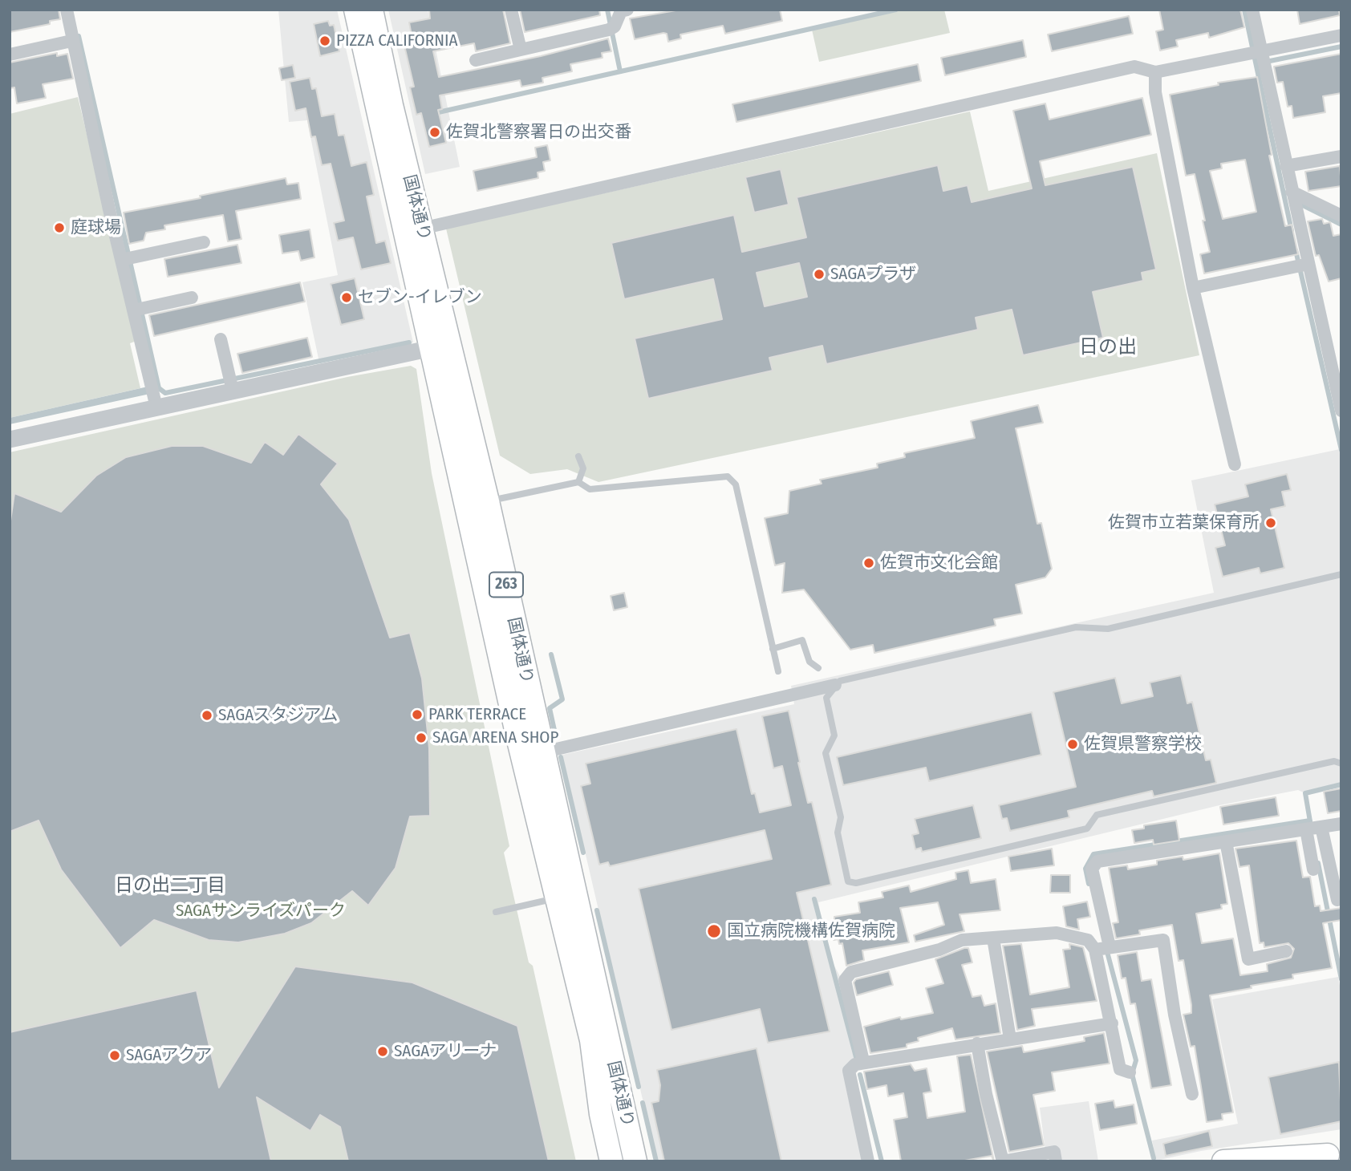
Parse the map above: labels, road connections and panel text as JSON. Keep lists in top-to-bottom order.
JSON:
{
  "streets": {
    "highway": ["国体通り", "263"]
  },
  "districts": ["日の出", "日の出二丁目"],
  "parks": ["SAGAサンライズパーク"],
  "places": [
    "PIZZA CALIFORNIA",
    "佐賀北警察署日の出交番",
    "庭球場",
    "SAGAプラザ",
    "セブン-イレブン",
    "佐賀市立若葉保育所",
    "佐賀市文化会館",
    "PARK TERRACE",
    "SAGAスタジアム",
    "SAGA ARENA SHOP",
    "佐賀県警察学校",
    "国立病院機構佐賀病院",
    "SAGAアリーナ",
    "SAGAアクア"
  ]
}
